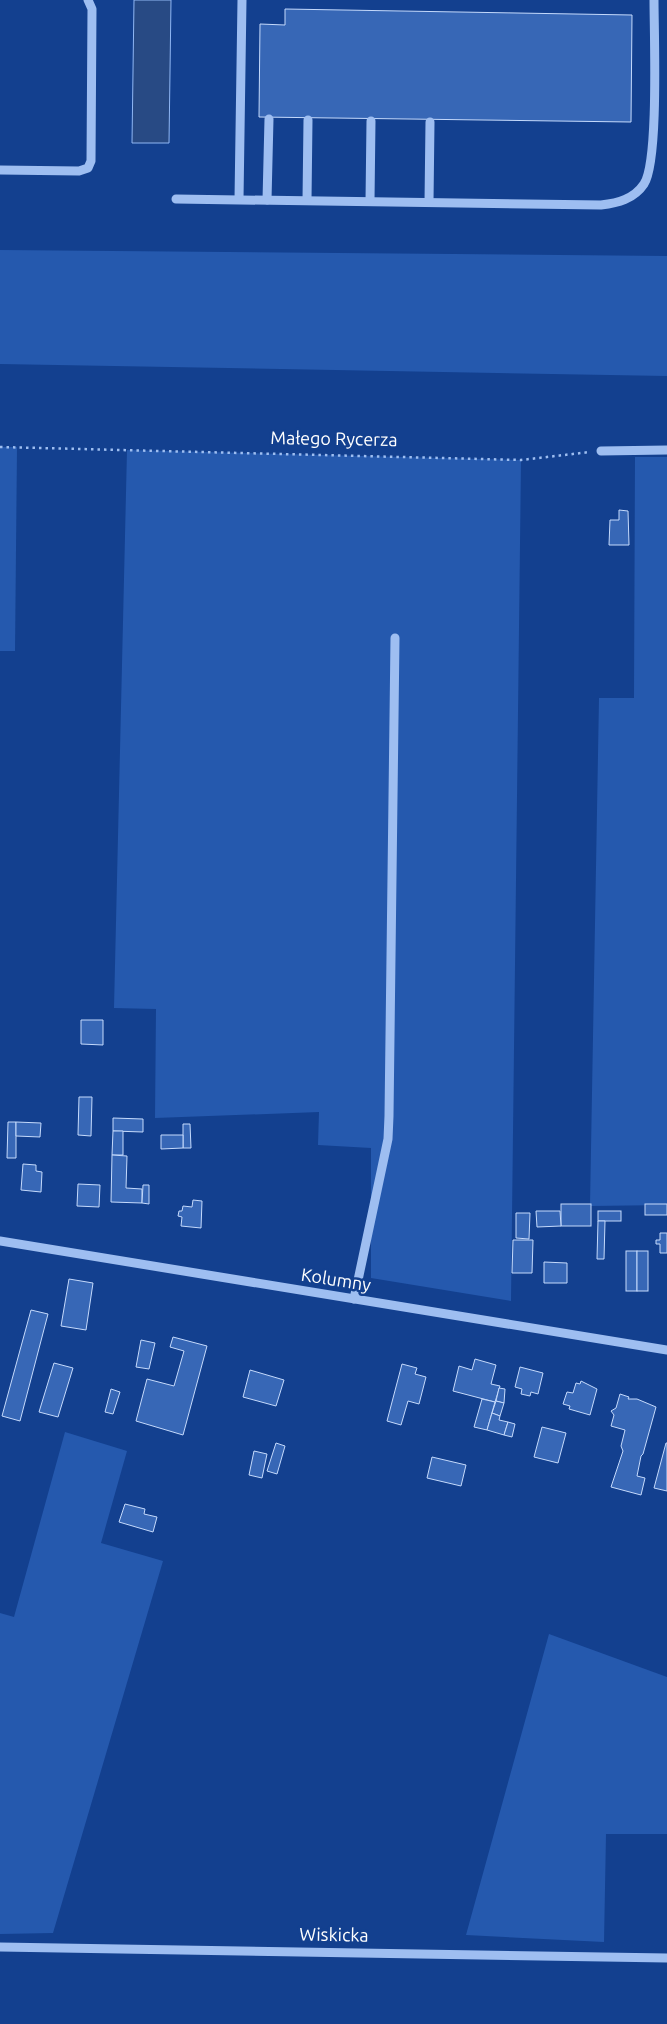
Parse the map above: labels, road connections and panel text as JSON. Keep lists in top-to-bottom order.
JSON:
{
  "streets": {
    "street": ["Kolumny", "Wiskicka"],
    "path": ["Małego Rycerza"]
  }
}
